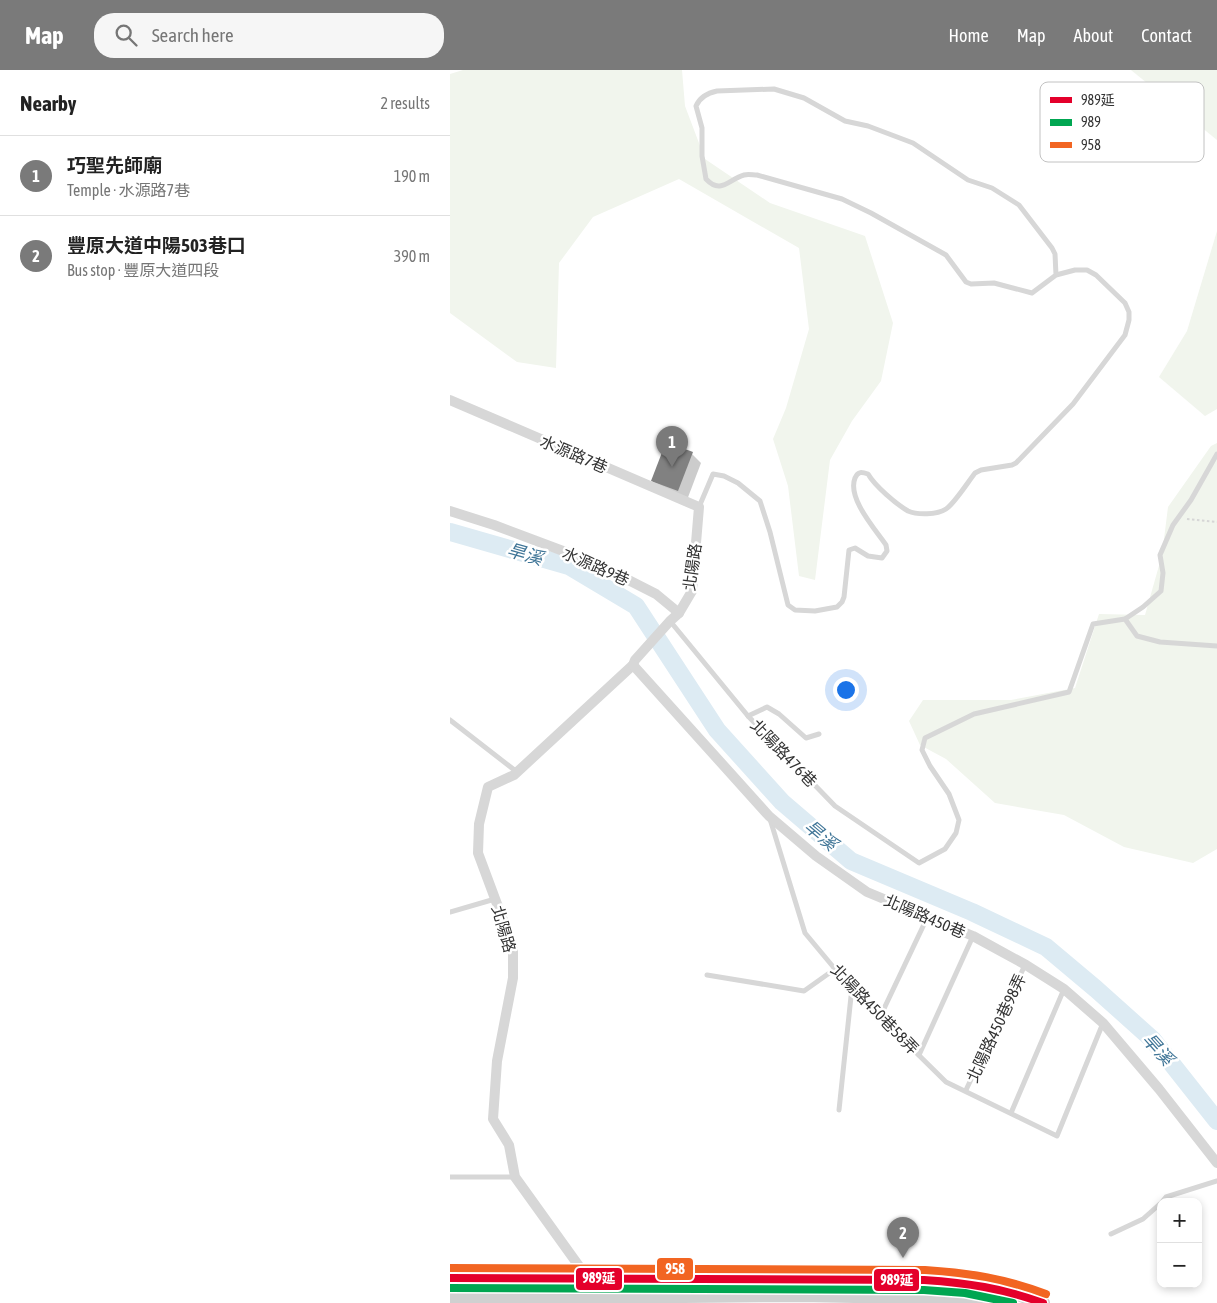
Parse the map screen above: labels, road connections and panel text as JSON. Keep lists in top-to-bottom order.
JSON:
{
  "streets": {
    "street": [
      "水源路7巷",
      "水源路9巷",
      "北陽路",
      "北陽路450巷"
    ],
    "lane": ["北陽路476巷", "北陽路450巷58弄", "北陽路450巷98弄"]
  },
  "crossings": [
    ["水源路7巷", "北陽路"],
    ["水源路9巷", "北陽路"],
    ["北陽路", "北陽路476巷"],
    ["北陽路", "北陽路450巷"],
    ["北陽路450巷", "北陽路450巷58弄"],
    ["北陽路450巷", "北陽路450巷98弄"],
    ["北陽路450巷58弄", "北陽路450巷98弄"]
  ],
  "water": ["旱溪"],
  "lines": ["transit line 958", "transit line 989延", "transit line 989"],
  "legend": ["989延", "989", "958"],
  "page": {
    "header": "Map",
    "search": "Search here",
    "nav": [
      "Home",
      "Map",
      "About",
      "Contact"
    ],
    "heading": ["Nearby", "2 results"],
    "list": [
      {
        "mark": "1",
        "name": "巧聖先師廟",
        "note": "Temple · 水源路7巷",
        "value": "190 m"
      },
      {
        "mark": "2",
        "name": "豐原大道中陽503巷口",
        "note": "Bus stop · 豐原大道四段",
        "value": "390 m"
      }
    ],
    "pins": ["1", "2"],
    "map_buttons": ["+", "−"]
  }
}
